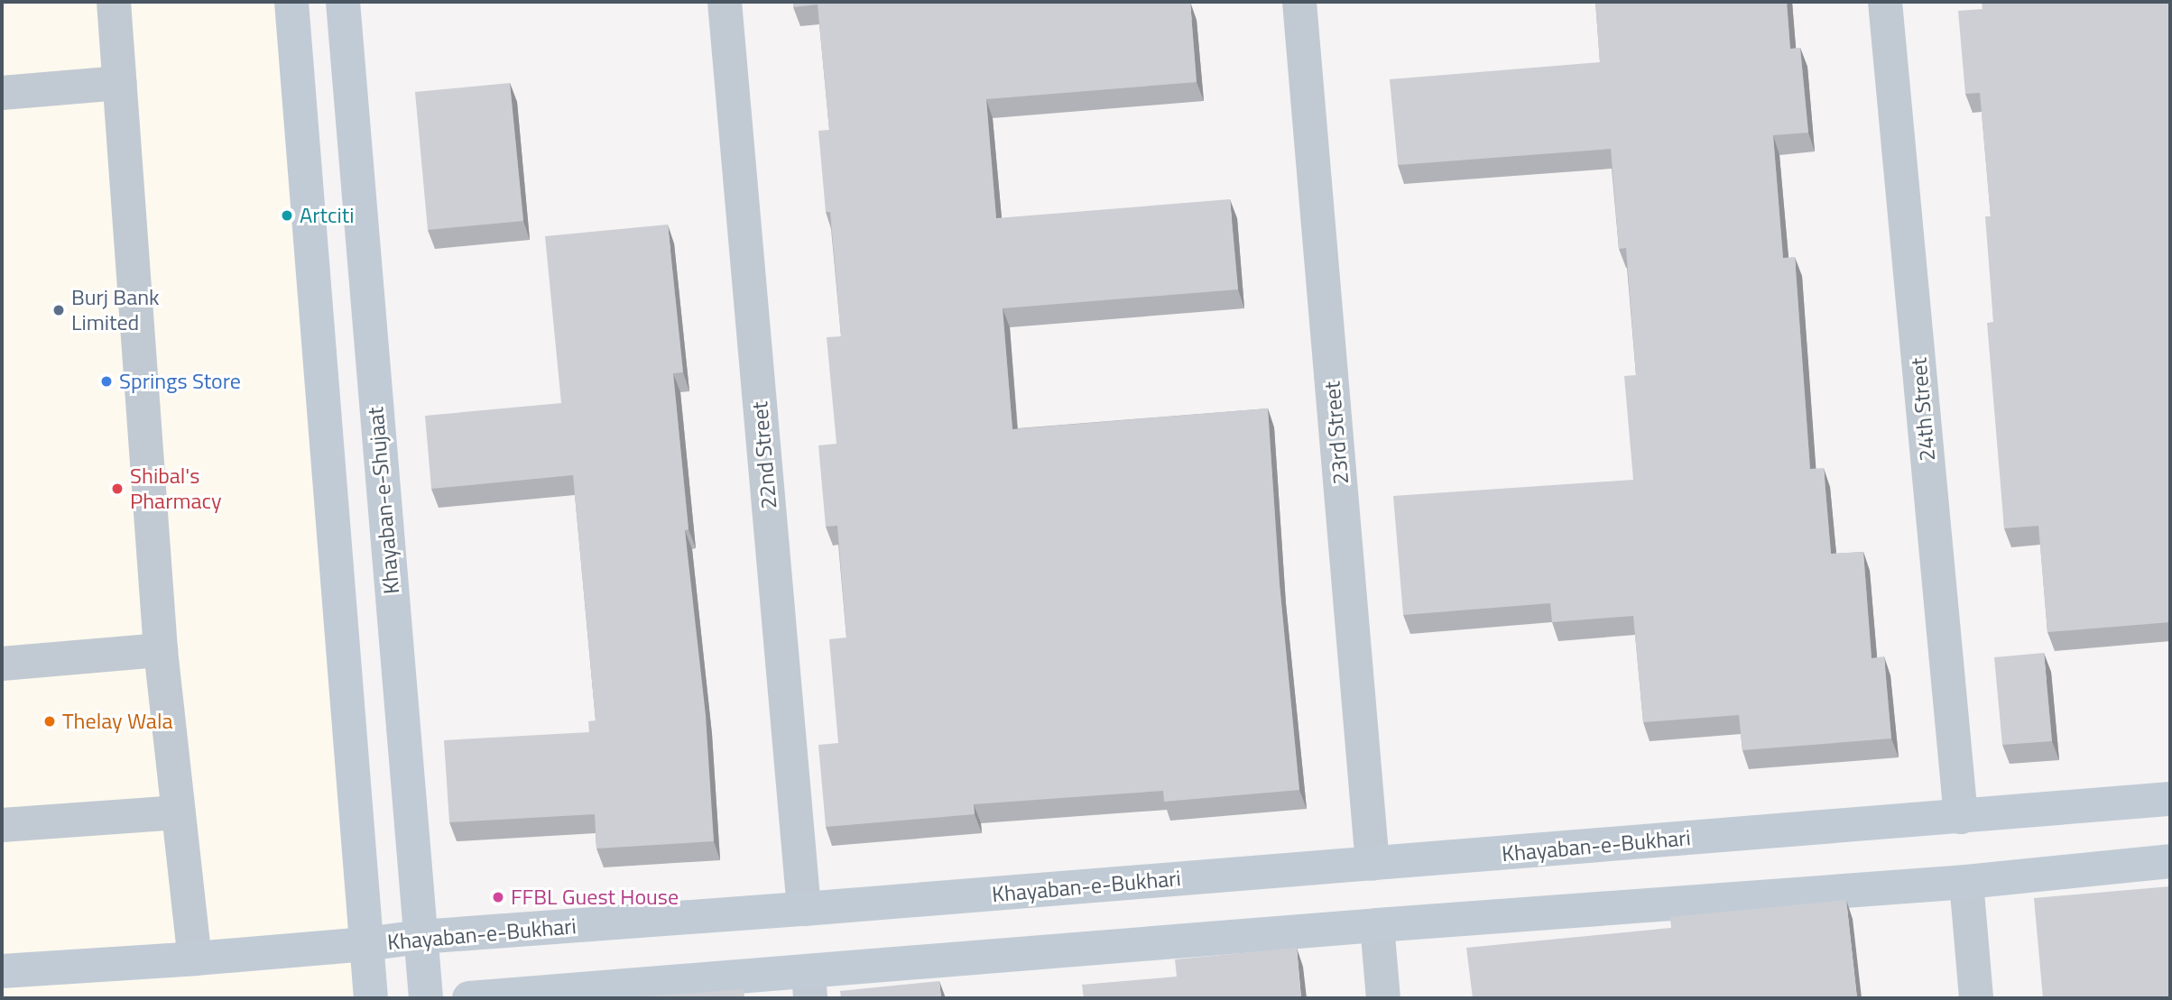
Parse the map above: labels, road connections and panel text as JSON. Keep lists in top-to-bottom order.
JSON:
{
  "streets": {
    "street": [
      "24th Street",
      "23rd Street",
      "22nd Street",
      "Khayaban-e-Shujaat",
      "Khayaban-e-Bukhari"
    ]
  },
  "crossings": [
    ["24th Street", "Khayaban-e-Bukhari"],
    ["23rd Street", "Khayaban-e-Bukhari"],
    ["22nd Street", "Khayaban-e-Bukhari"],
    ["Khayaban-e-Shujaat", "Khayaban-e-Bukhari"]
  ],
  "places": [
    "Artciti",
    "Burj Bank Limited",
    "Springs Store",
    "Shibal's Pharmacy",
    "Thelay Wala",
    "FFBL Guest House"
  ]
}
